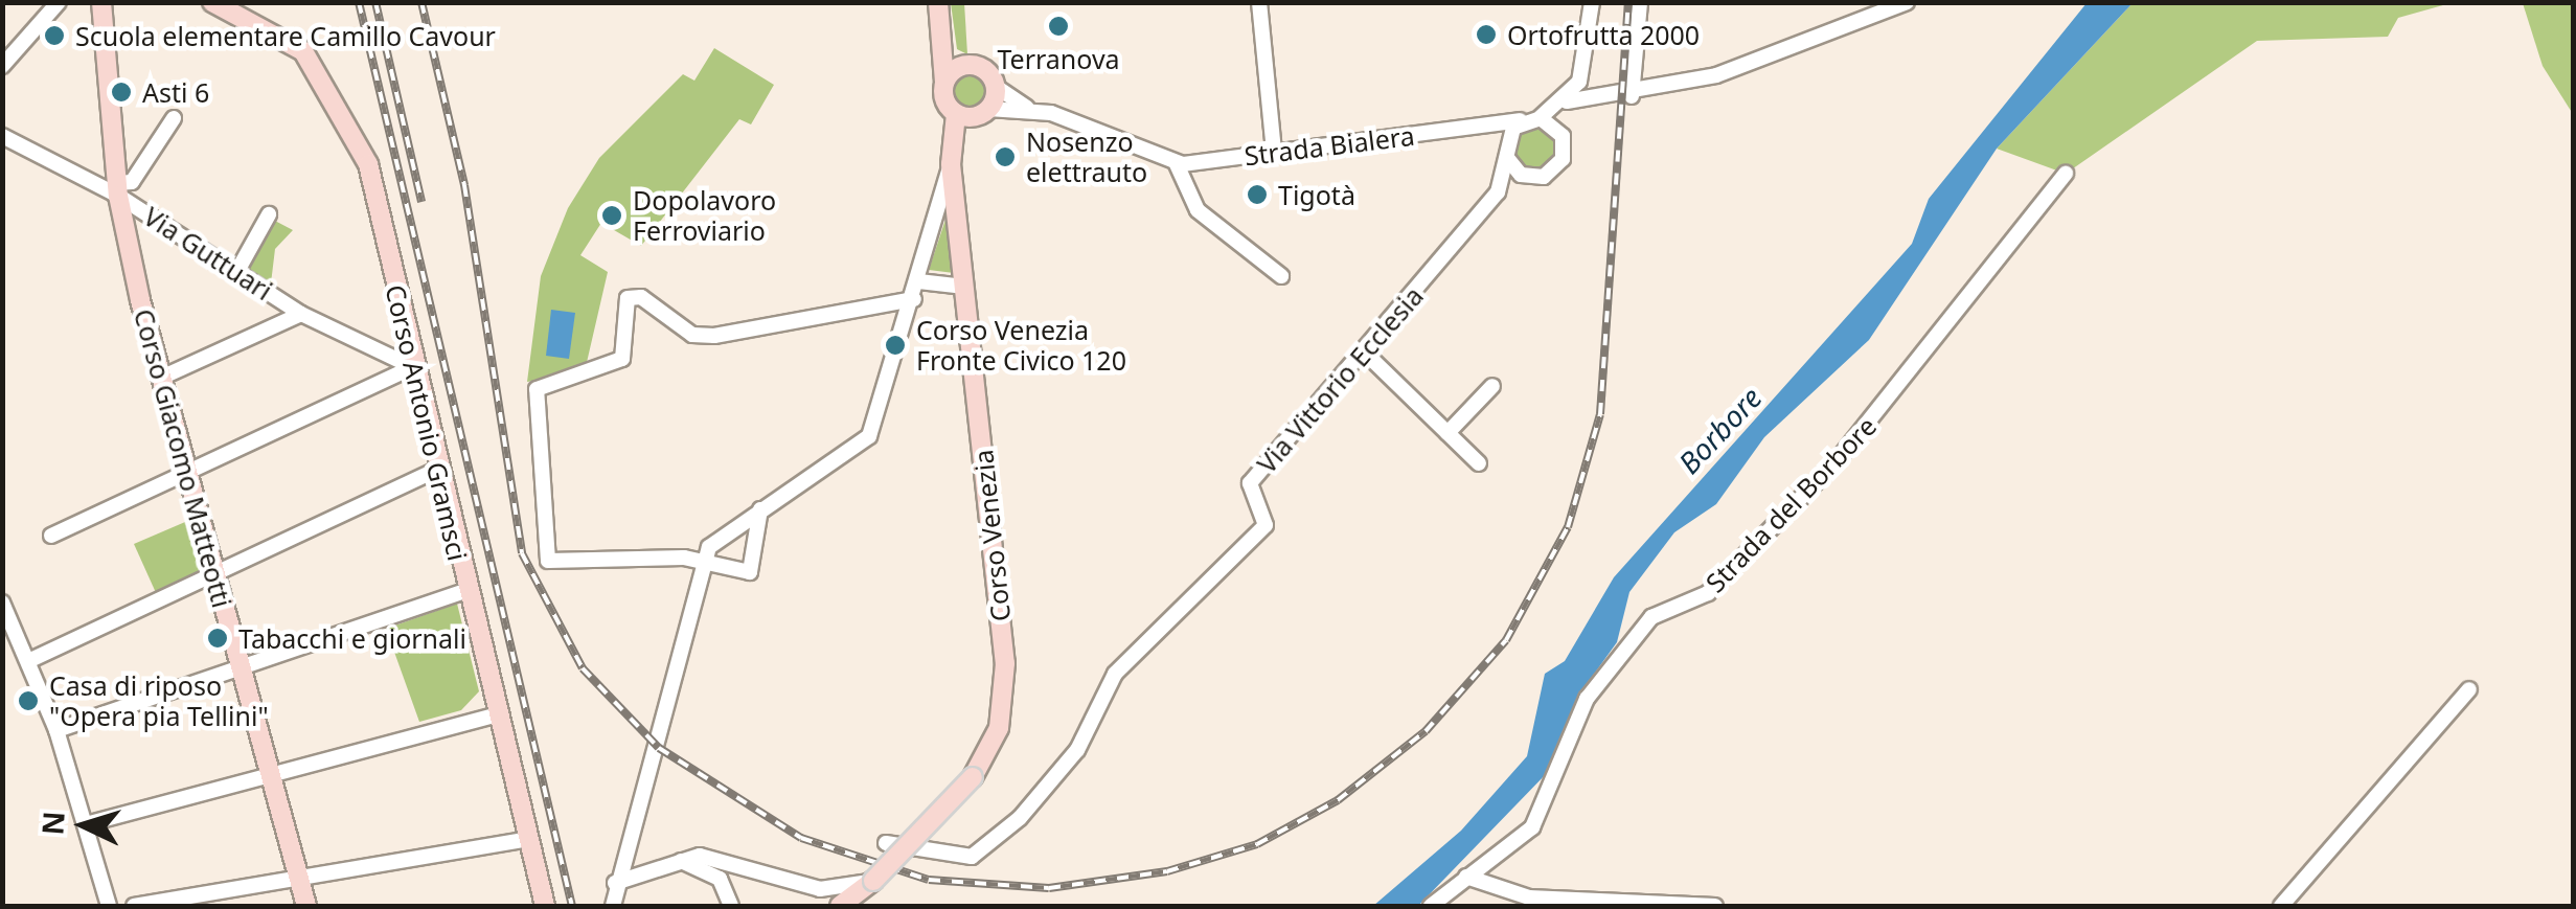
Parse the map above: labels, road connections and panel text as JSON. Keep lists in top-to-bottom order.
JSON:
{
  "streets": {
    "main road": ["Corso Antonio Gramsci", "Corso Giacomo Matteotti", "Corso Venezia"],
    "street": [
      "Strada Bialera",
      "Via Guttuari",
      "Via Vittorio Ecclesia",
      "Strada del Borbore"
    ]
  },
  "crossings": [
    ["Strada Bialera", "Via Vittorio Ecclesia"],
    ["Strada Bialera", "Corso Venezia"],
    ["Via Guttuari", "Corso Antonio Gramsci"],
    ["Via Guttuari", "Corso Giacomo Matteotti"]
  ],
  "water": ["Borbore"],
  "places": [
    "Terranova",
    "Ortofrutta 2000",
    "Scuola elementare Camillo Cavour",
    "Asti 6",
    "Nosenzo elettrauto",
    "Tigotà",
    "Dopolavoro Ferroviario",
    "Corso Venezia Fronte Civico 120",
    "Tabacchi e giornali",
    "Casa di riposo \"Opera pia Tellini\""
  ],
  "north": "left"
}
